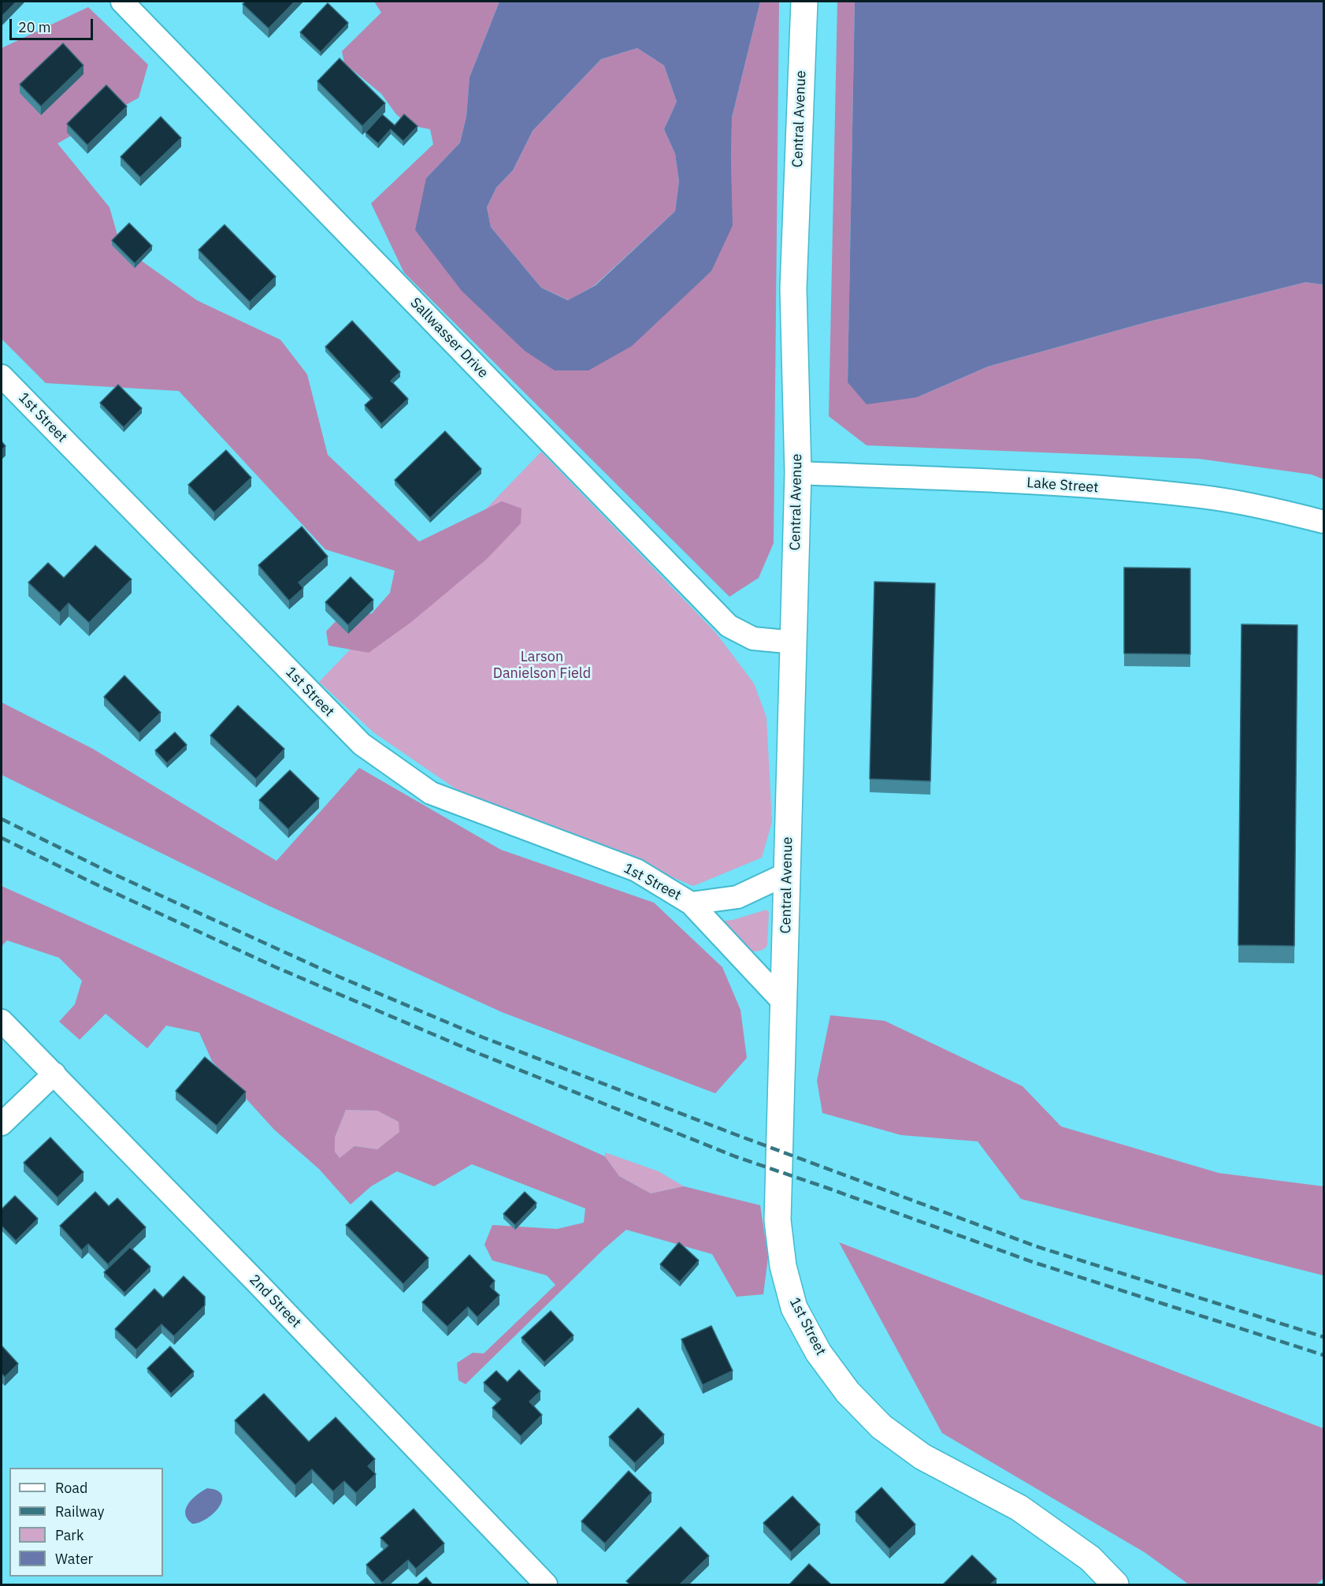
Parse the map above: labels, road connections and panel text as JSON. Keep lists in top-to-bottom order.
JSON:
{
  "streets": {
    "street": [
      "Central Avenue",
      "Sallwasser Drive",
      "1st Street",
      "Lake Street",
      "2nd Street"
    ]
  },
  "crossings": [
    ["Central Avenue", "Sallwasser Drive"],
    ["Central Avenue", "1st Street"],
    ["Central Avenue", "Lake Street"]
  ],
  "parks": ["Larson Danielson Field"],
  "legend": [
    "Road",
    "Railway",
    "Park",
    "Water"
  ],
  "scale_bar": "20 m"
}
